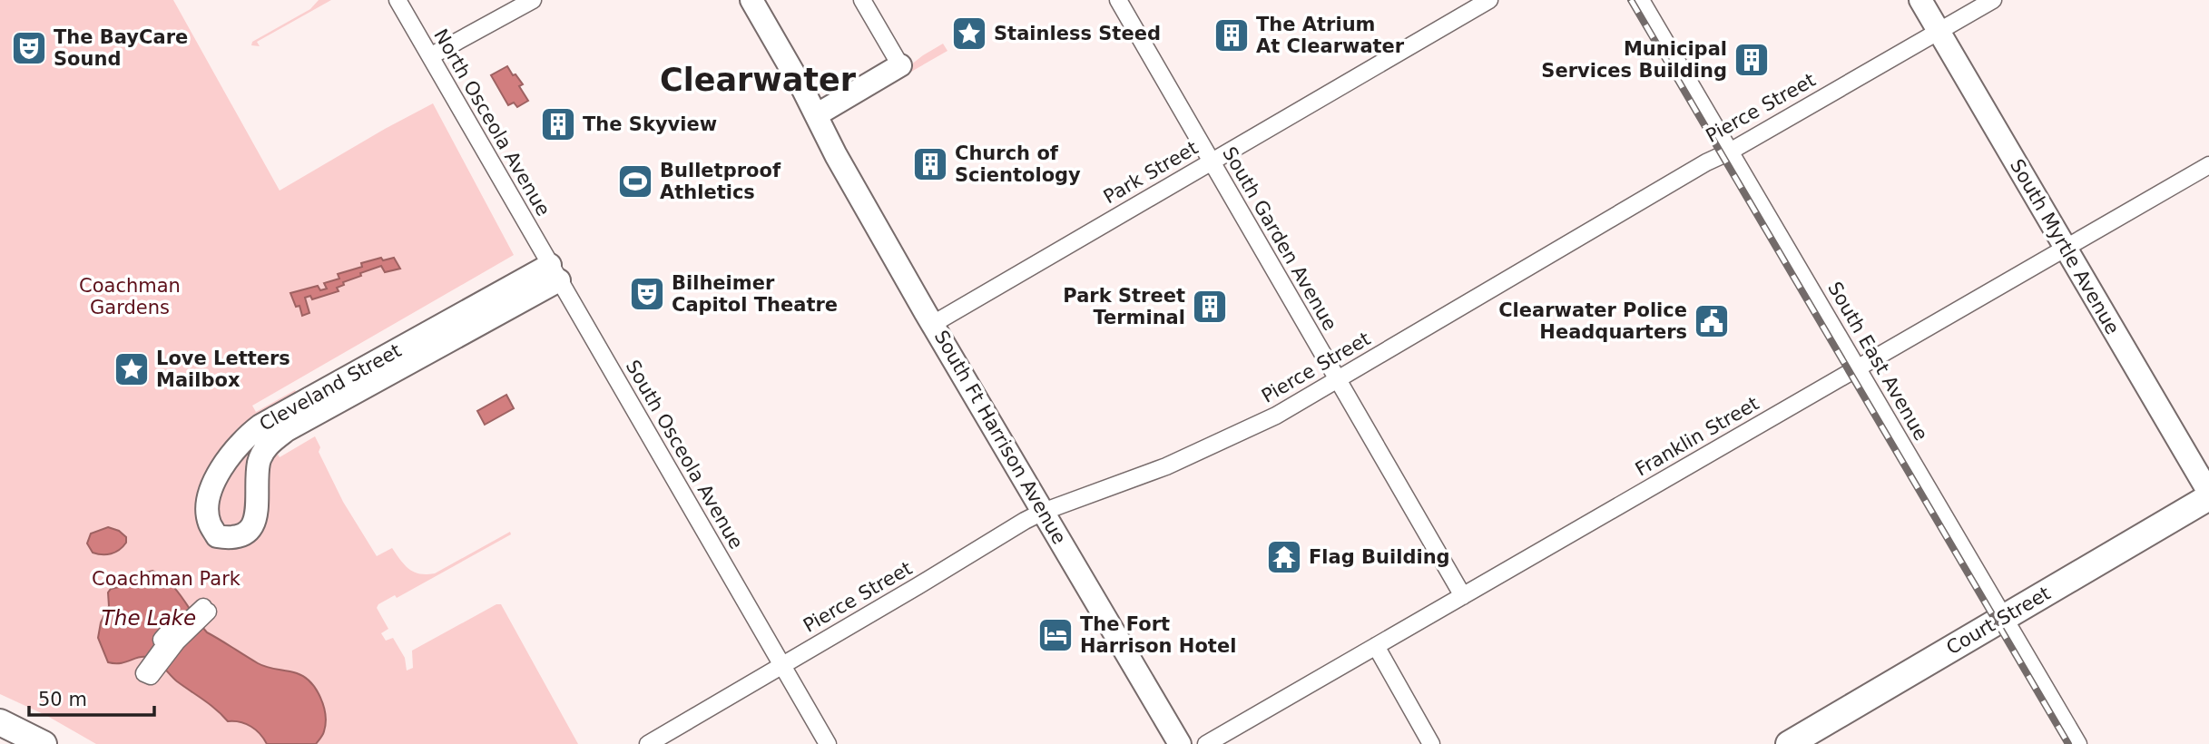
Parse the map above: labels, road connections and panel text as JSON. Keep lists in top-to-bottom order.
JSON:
{
  "streets": {
    "main road": ["Court Street"],
    "street": [
      "Pierce Street",
      "North Osceola Avenue",
      "Park Street",
      "South Garden Avenue",
      "South Myrtle Avenue",
      "South East Avenue",
      "Cleveland Street",
      "Franklin Street",
      "South Ft Harrison Avenue",
      "South Osceola Avenue"
    ]
  },
  "crossings": [
    ["Pierce Street", "South Garden Avenue"],
    ["Pierce Street", "South Myrtle Avenue"],
    ["Pierce Street", "South East Avenue"],
    ["Pierce Street", "South Ft Harrison Avenue"],
    ["Pierce Street", "South Osceola Avenue"],
    ["North Osceola Avenue", "Cleveland Street"],
    ["North Osceola Avenue", "South Osceola Avenue"],
    ["Park Street", "South Garden Avenue"],
    ["Park Street", "South Ft Harrison Avenue"],
    ["South Garden Avenue", "Franklin Street"],
    ["South Myrtle Avenue", "Franklin Street"],
    ["South Myrtle Avenue", "Court Street"],
    ["South East Avenue", "Franklin Street"],
    ["South East Avenue", "Court Street"],
    ["Cleveland Street", "South Osceola Avenue"]
  ],
  "districts": ["Clearwater"],
  "water": ["The Lake"],
  "parks": ["Coachman Gardens", "Coachman Park"],
  "places": {
    "place": ["Stainless Steed", "Love Letters Mailbox"],
    "building": [
      "The Atrium At Clearwater",
      "Municipal Services Building",
      "The Skyview",
      "Church of Scientology",
      "Park Street Terminal"
    ],
    "theatre": ["The BayCare Sound", "Bilheimer Capitol Theatre"],
    "sports": ["Bulletproof Athletics"],
    "public building": ["Clearwater Police Headquarters"],
    "temple": ["Flag Building"],
    "hotel": ["The Fort Harrison Hotel"]
  },
  "scale_bar": "50 m"
}
